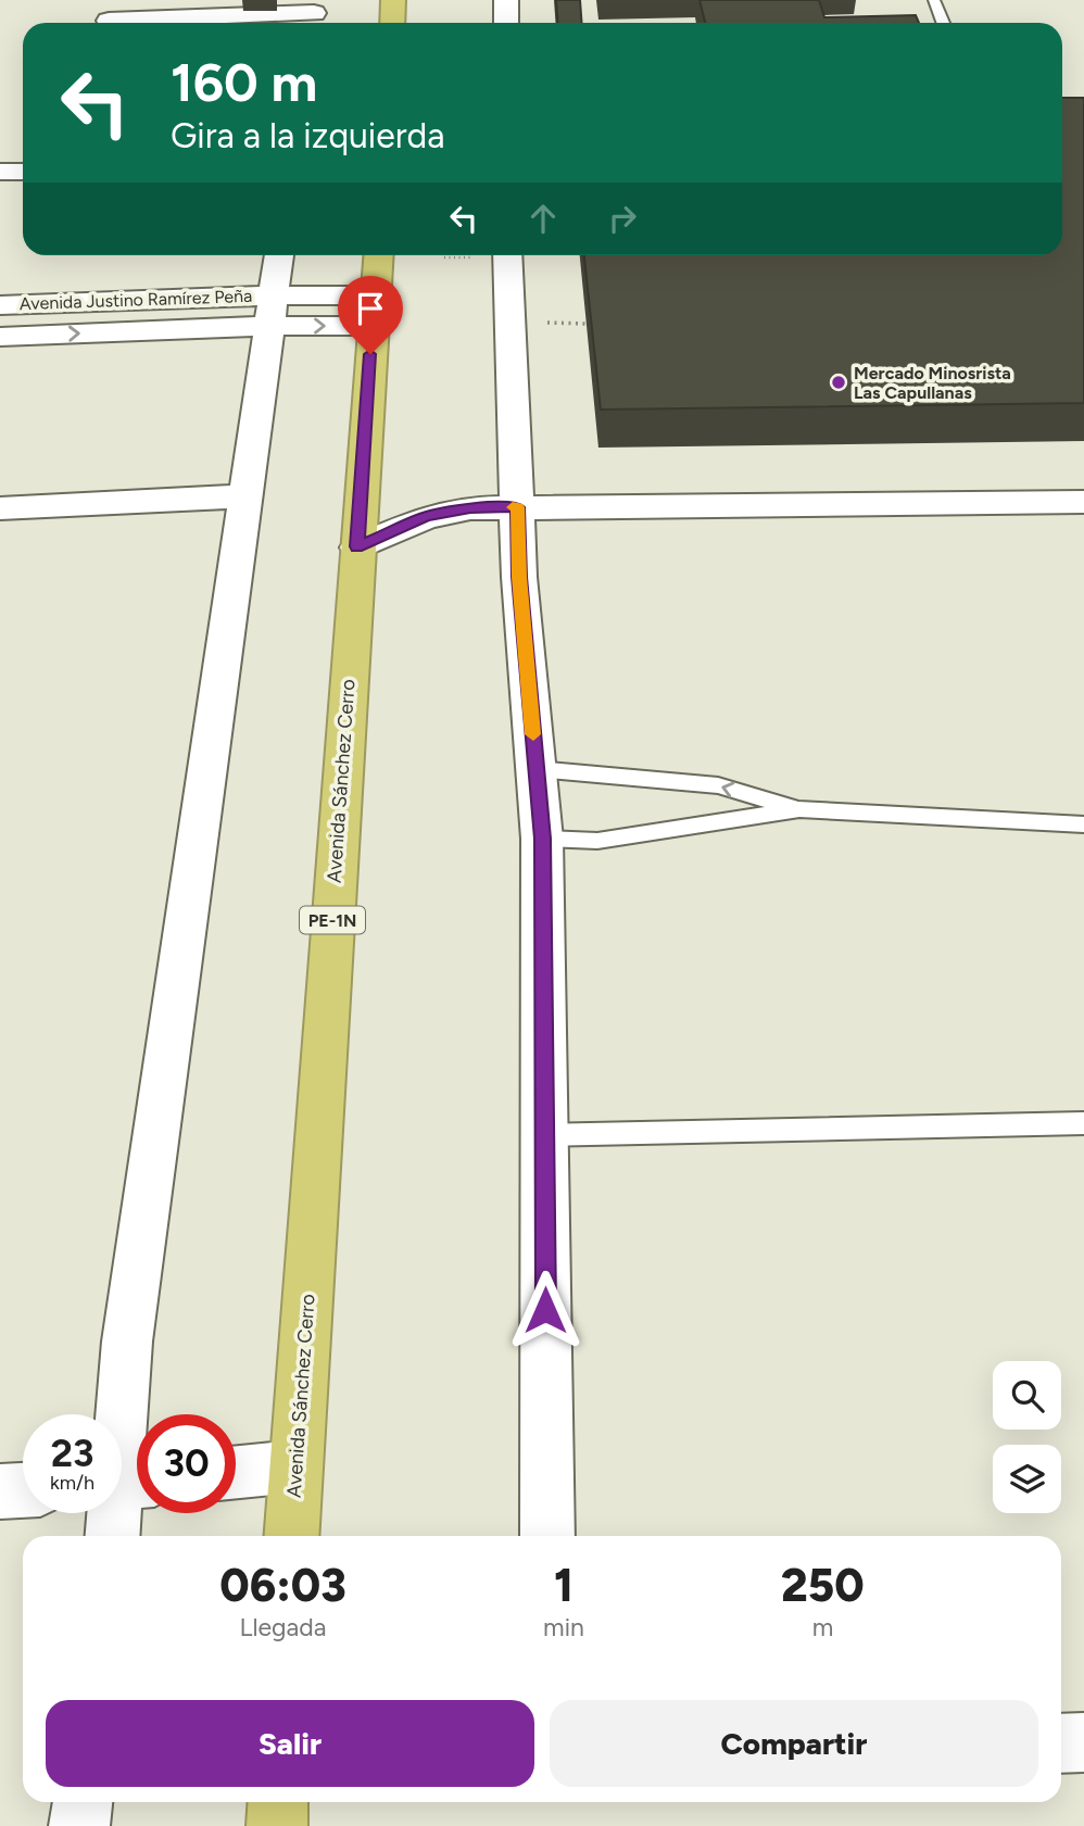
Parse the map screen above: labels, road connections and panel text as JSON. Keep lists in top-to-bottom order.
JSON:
{
  "streets": {
    "highway": ["Avenida Sánchez Cerro", "PE-1N"],
    "street": ["Avenida Justino Ramírez Peña"]
  },
  "places": ["Mercado Minosrista Las Capullanas"],
  "page": {
    "turn": ["160 m", "Gira a la izquierda"],
    "speed": "23 km/h",
    "limit": "30",
    "eta": [
      "06:03",
      "Llegada",
      "1",
      "min",
      "250",
      "m"
    ],
    "buttons": ["Salir", "Compartir"]
  }
}
